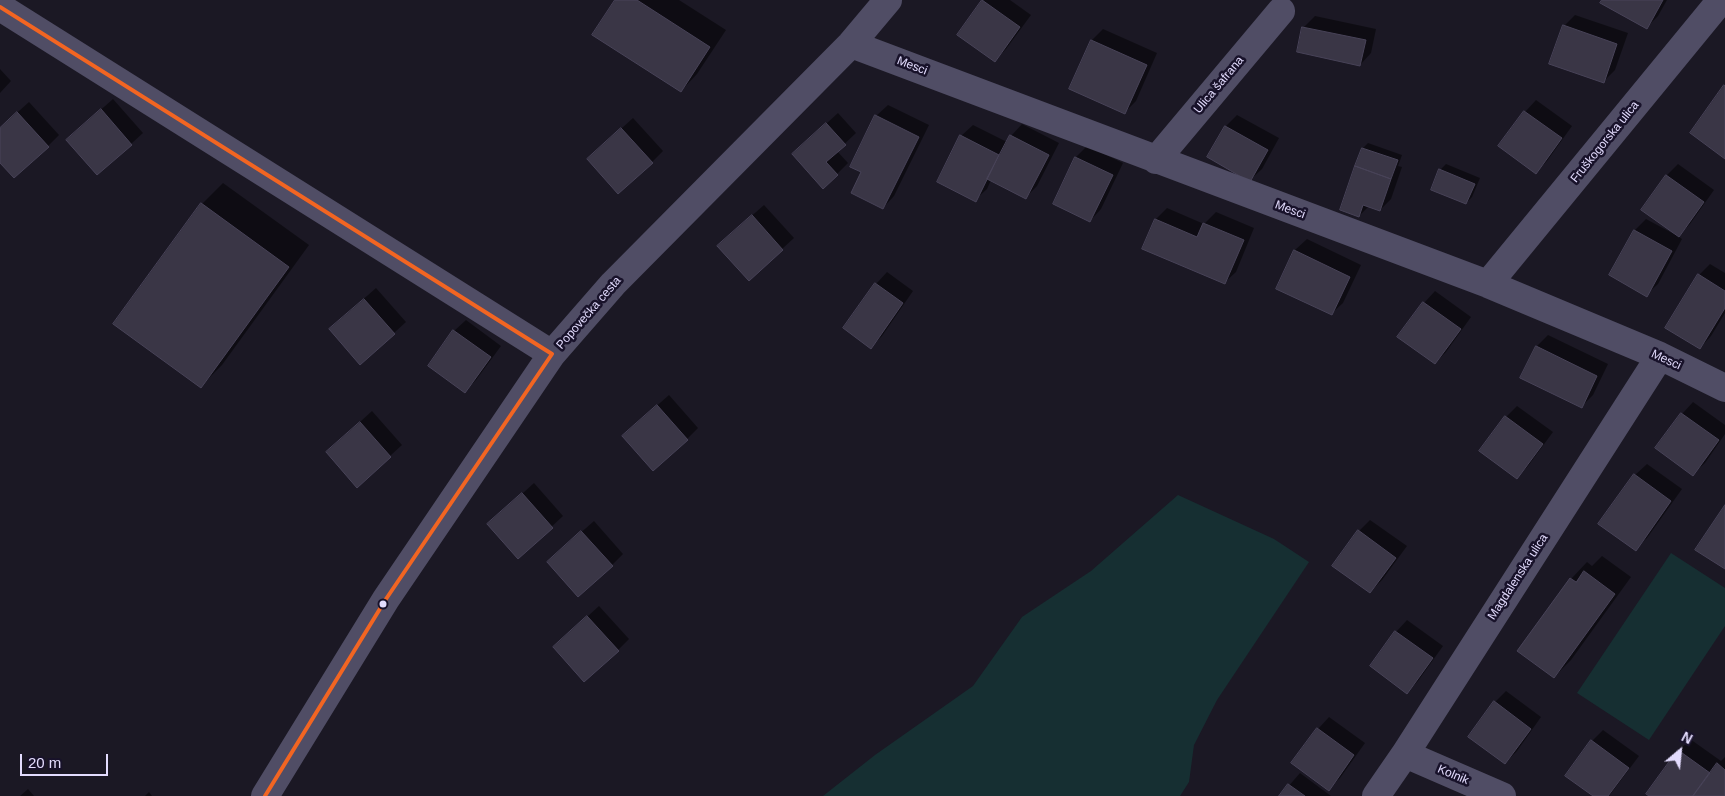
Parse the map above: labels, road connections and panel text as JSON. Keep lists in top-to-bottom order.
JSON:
{
  "streets": {
    "street": [
      "Mesci",
      "Ulica šafrana",
      "Fruškogorska ulica",
      "Popovečka cesta",
      "Magdalenska ulica",
      "Kolnik"
    ]
  },
  "crossings": [
    ["Mesci", "Ulica šafrana"],
    ["Mesci", "Fruškogorska ulica"],
    ["Mesci", "Popovečka cesta"],
    ["Mesci", "Magdalenska ulica"],
    ["Magdalenska ulica", "Kolnik"]
  ],
  "scale_bar": "20 m",
  "north": "top right"
}
